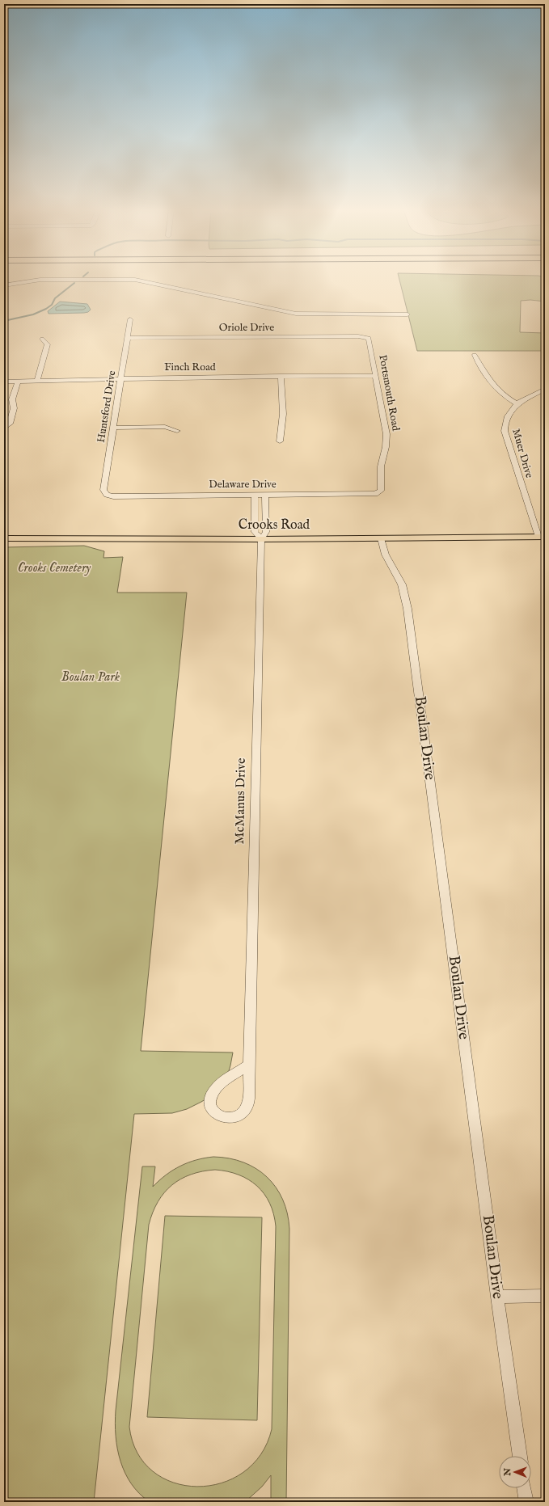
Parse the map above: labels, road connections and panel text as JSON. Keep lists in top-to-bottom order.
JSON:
{
  "streets": {
    "main road": ["Crooks Road"],
    "street": [
      "Oriole Drive",
      "Finch Road",
      "Portsmouth Road",
      "Huntsford Drive",
      "Muer Drive",
      "Delaware Drive",
      "Boulan Drive",
      "McManus Drive"
    ]
  },
  "crossings": [
    ["Oriole Drive", "Portsmouth Road"],
    ["Oriole Drive", "Huntsford Drive"],
    ["Finch Road", "Portsmouth Road"],
    ["Finch Road", "Huntsford Drive"],
    ["Portsmouth Road", "Delaware Drive"],
    ["Huntsford Drive", "Delaware Drive"],
    ["Muer Drive", "Crooks Road"],
    ["Crooks Road", "Boulan Drive"],
    ["Crooks Road", "McManus Drive"]
  ],
  "parks": ["Crooks Cemetery", "Boulan Park"],
  "north": "left"
}
